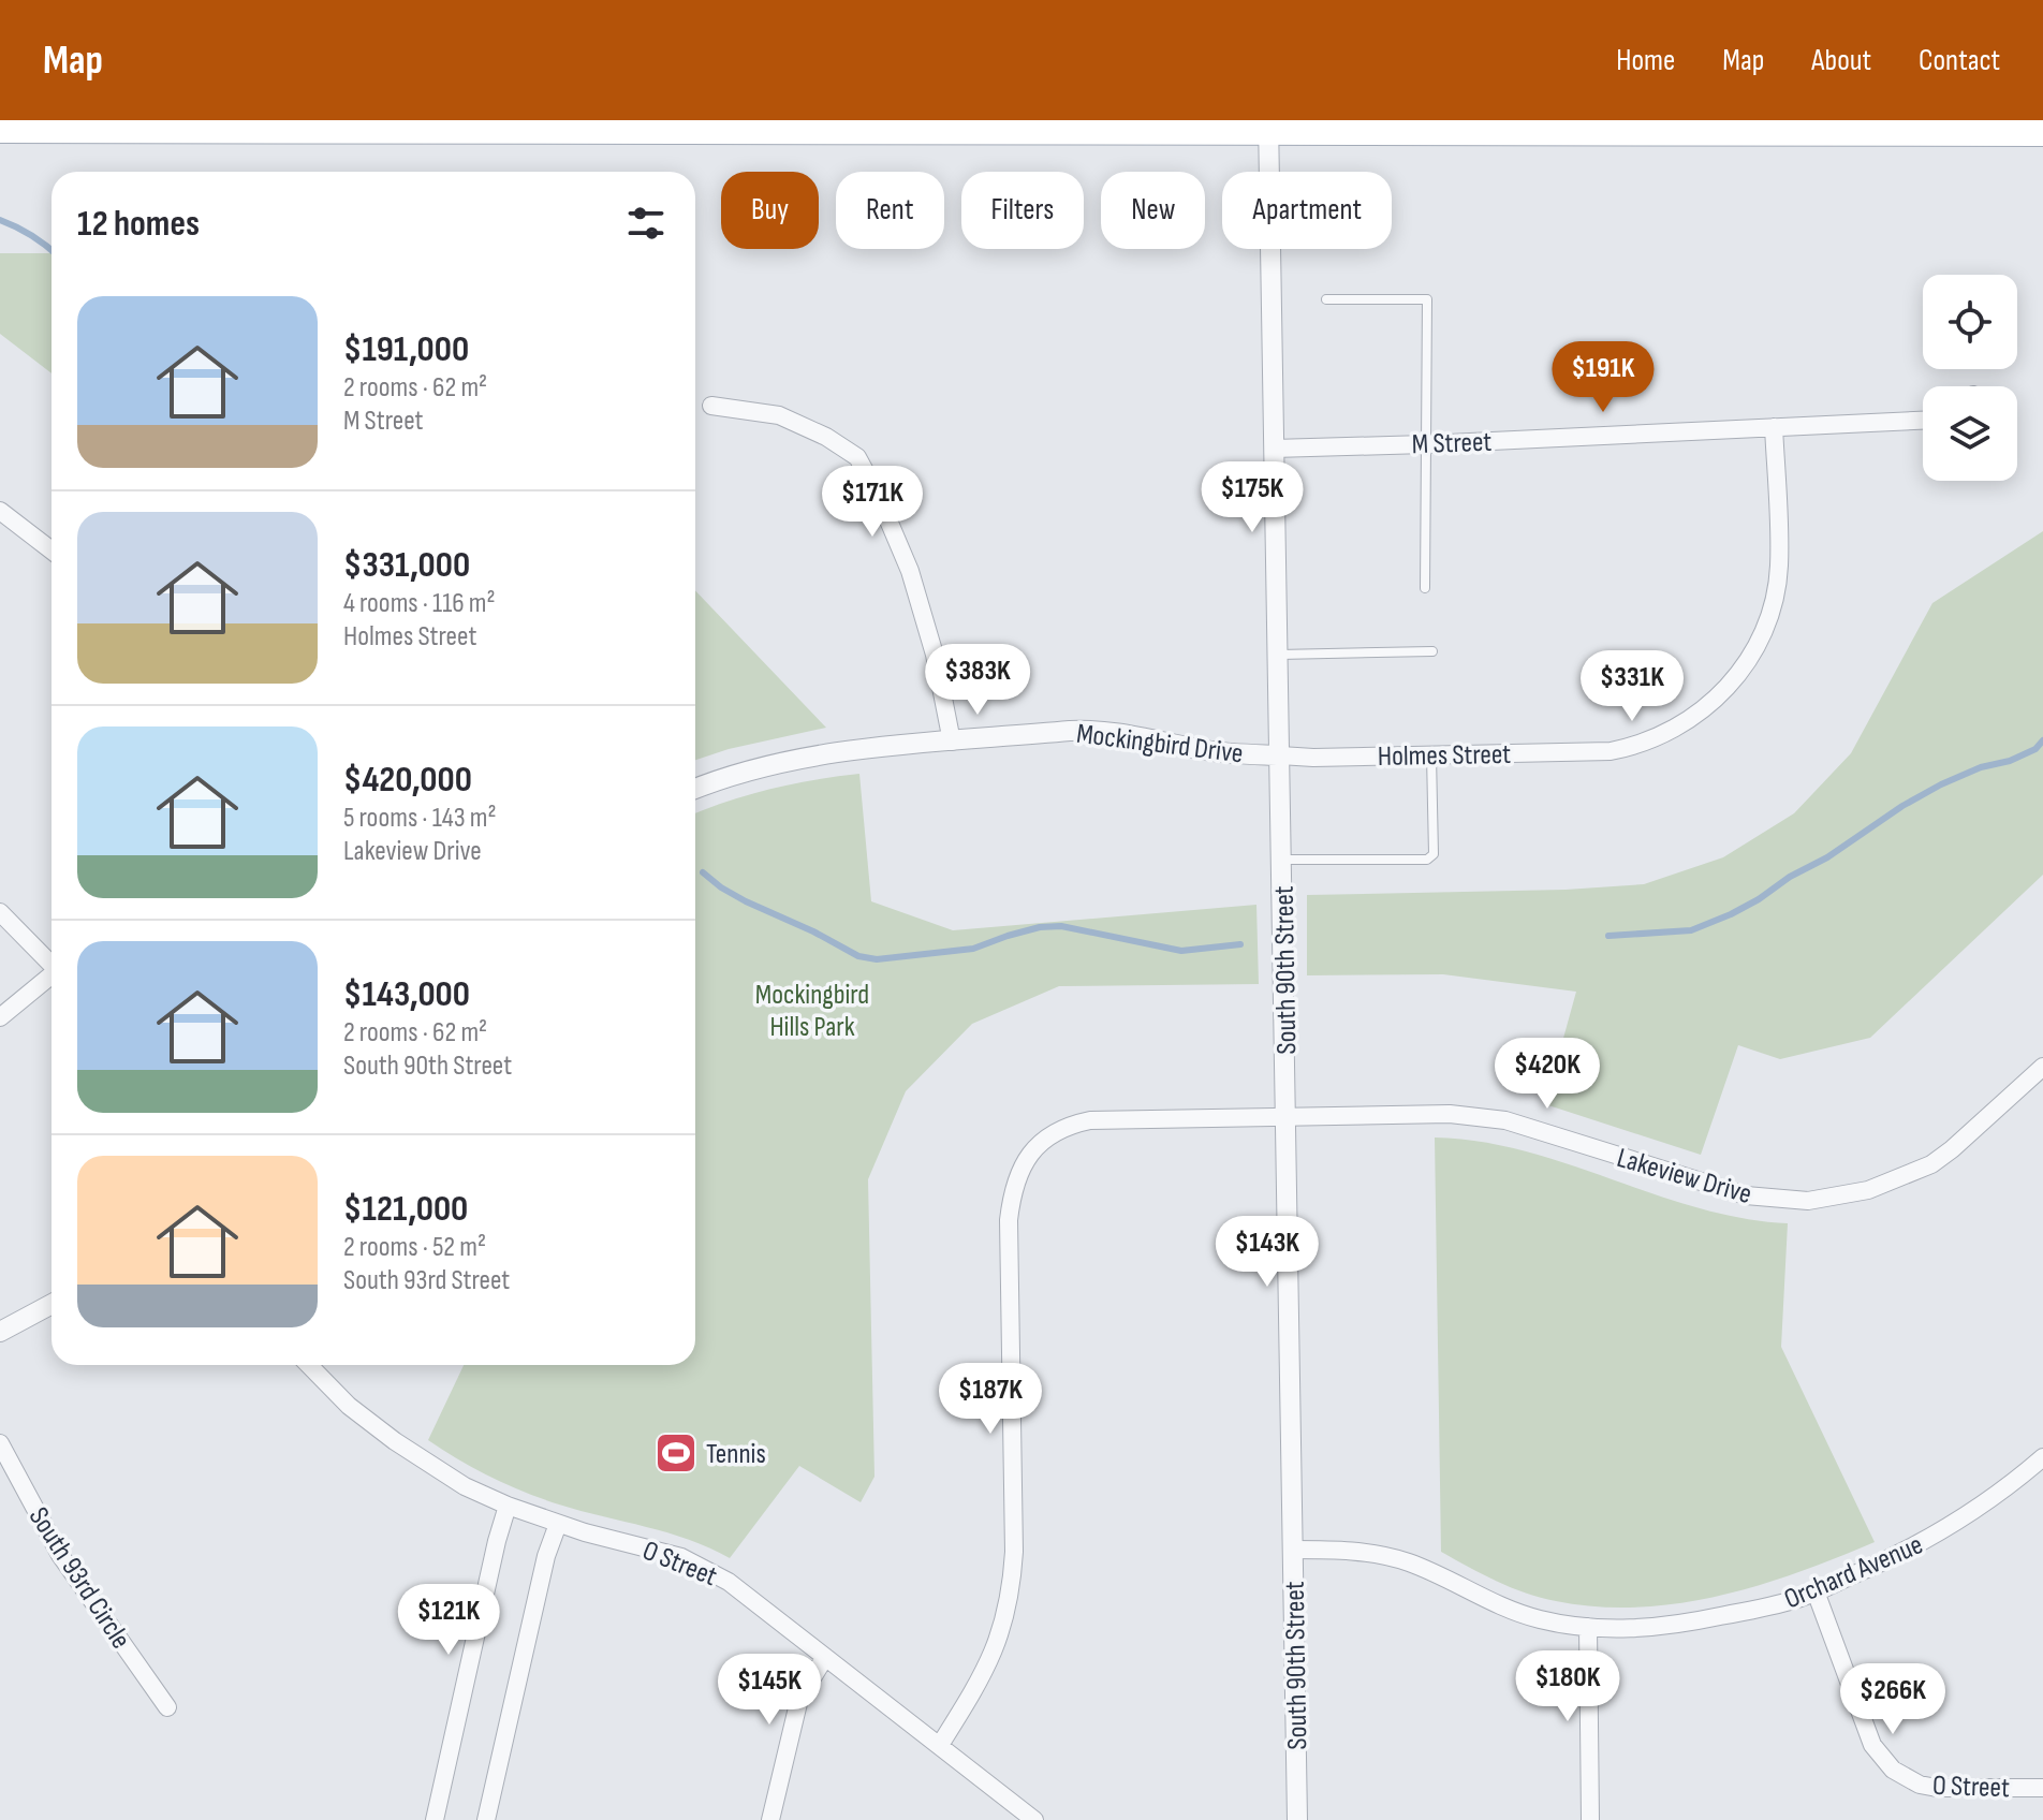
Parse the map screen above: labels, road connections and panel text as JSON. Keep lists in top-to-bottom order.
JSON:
{
  "streets": {
    "street": [
      "M Street",
      "Mockingbird Drive",
      "Holmes Street",
      "South 90th Street",
      "Lakeview Drive",
      "O Street",
      "Orchard Avenue",
      "South 93rd Circle"
    ]
  },
  "crossings": [
    ["M Street", "Holmes Street"],
    ["M Street", "South 90th Street"],
    ["Mockingbird Drive", "Holmes Street"],
    ["Mockingbird Drive", "South 90th Street"],
    ["Holmes Street", "South 90th Street"],
    ["South 90th Street", "Lakeview Drive"],
    ["South 90th Street", "Orchard Avenue"],
    ["Lakeview Drive", "O Street"],
    ["O Street", "Orchard Avenue"]
  ],
  "parks": ["Mockingbird Hills Park"],
  "places": {
    "sports": ["Tennis"]
  },
  "page": {
    "header": "Map",
    "nav": [
      "Home",
      "Map",
      "About",
      "Contact"
    ],
    "chip": [
      "Buy",
      "Rent",
      "Filters",
      "New",
      "Apartment"
    ],
    "heading": "12 homes",
    "list": [
      {
        "name": "$191,000",
        "note": "2 rooms · 62 m² · M Street"
      },
      {
        "name": "$331,000",
        "note": "4 rooms · 116 m² · Holmes Street"
      },
      {
        "name": "$420,000",
        "note": "5 rooms · 143 m² · Lakeview Drive"
      },
      {
        "name": "$143,000",
        "note": "2 rooms · 62 m² · South 90th Street"
      },
      {
        "name": "$121,000",
        "note": "2 rooms · 52 m² · South 93rd Street"
      }
    ],
    "price": [
      "$191K",
      "$175K",
      "$171K",
      "$383K",
      "$331K",
      "$420K",
      "$143K",
      "$187K",
      "$121K",
      "$180K",
      "$145K",
      "$266K"
    ]
  }
}
